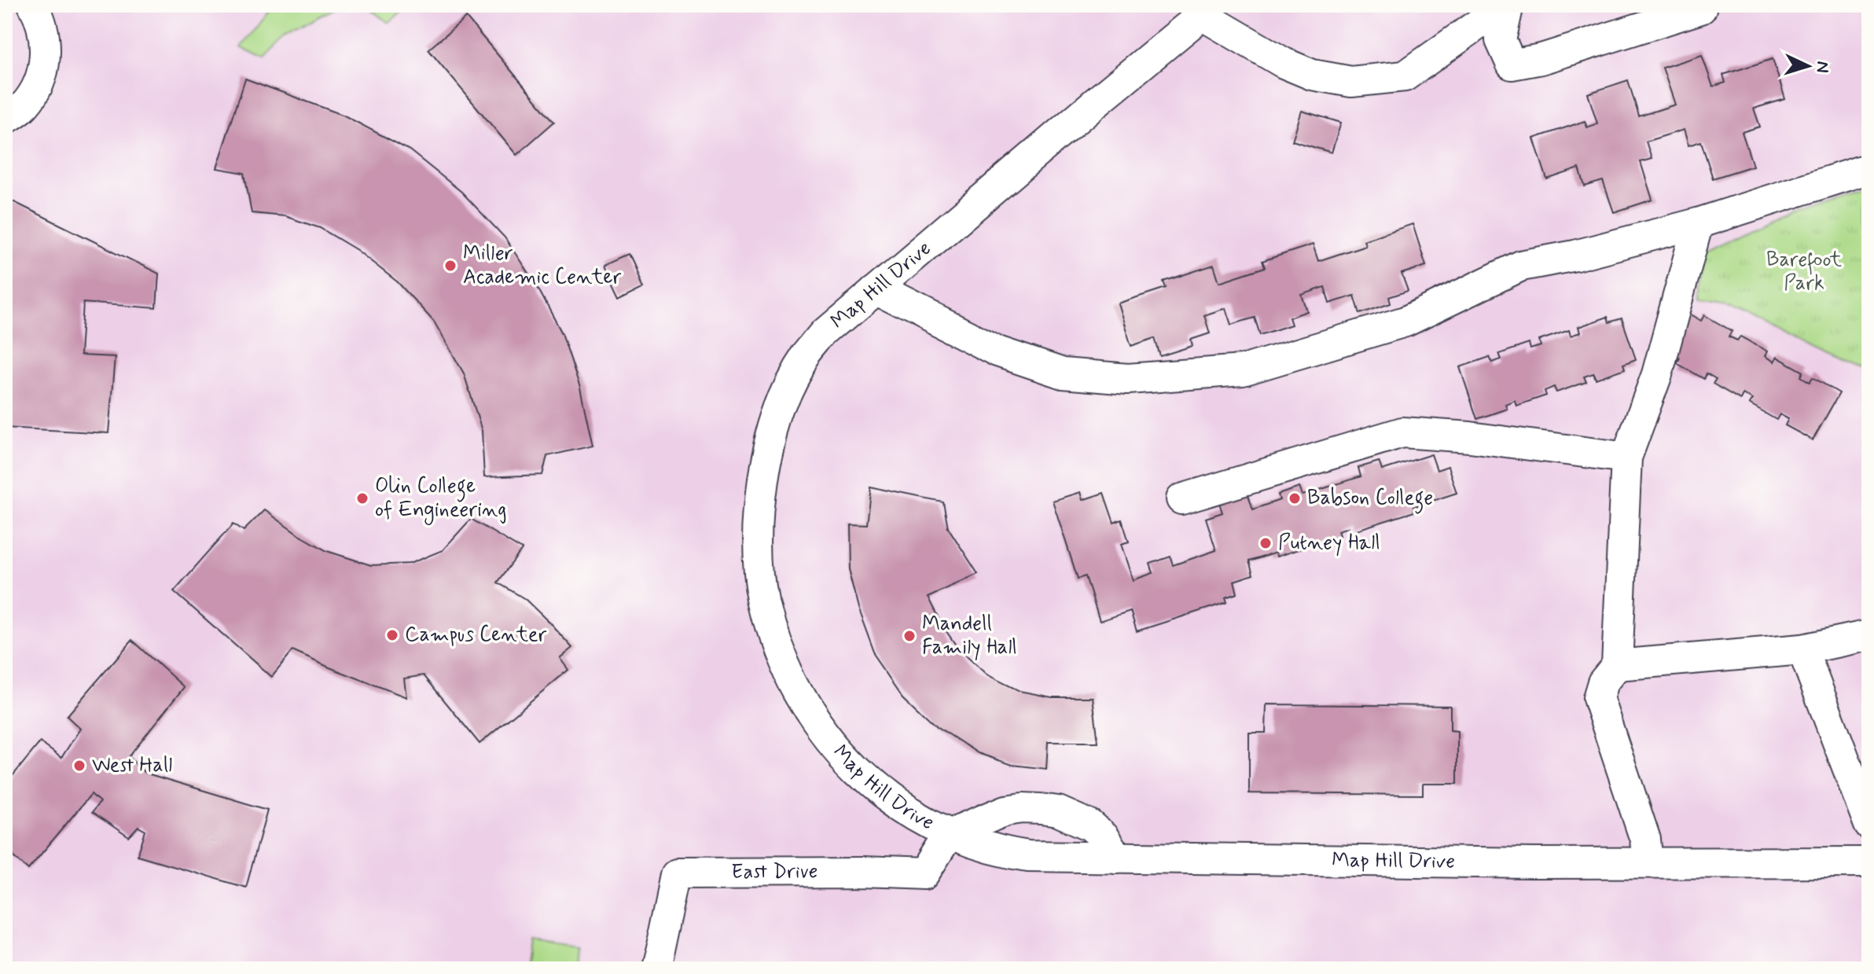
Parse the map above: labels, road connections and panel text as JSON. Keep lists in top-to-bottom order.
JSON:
{
  "streets": {
    "street": ["Map Hill Drive", "East Drive"]
  },
  "crossings": [
    ["Map Hill Drive", "East Drive"]
  ],
  "parks": ["Barefoot Park"],
  "places": [
    "Miller Academic Center",
    "Olin College of Engineering",
    "Babson College",
    "Putney Hall",
    "Campus Center",
    "Mandell Family Hall",
    "West Hall"
  ],
  "north": "right"
}
